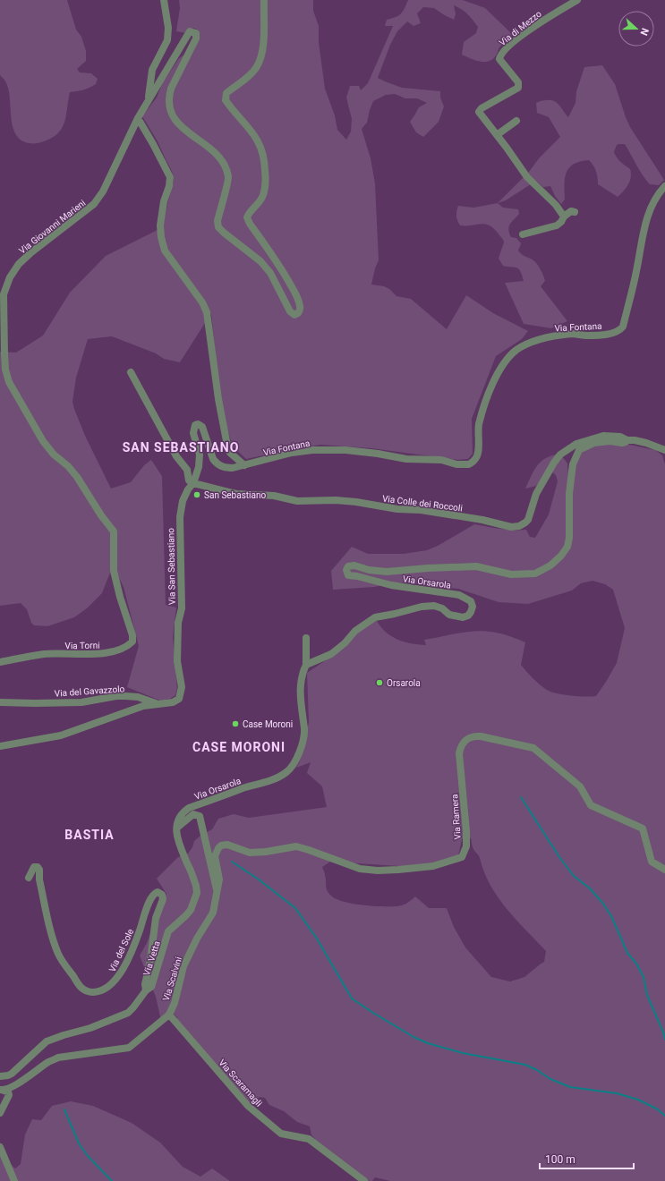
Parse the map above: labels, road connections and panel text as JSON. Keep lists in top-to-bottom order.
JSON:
{
  "streets": {
    "street": [
      "Via di Mezzo",
      "Via Giovanni Marieni",
      "Via Fontana",
      "Via Colle dei Roccoli",
      "Via San Sebastiano",
      "Via Orsarola",
      "Via Torni",
      "Via del Gavazzolo",
      "Via Ramera",
      "Via del Sole",
      "Via Vetta",
      "Via Scalvini",
      "Via Scaramagli"
    ]
  },
  "crossings": [
    ["Via Giovanni Marieni", "Via Torni"],
    ["Via Fontana", "Via San Sebastiano"],
    ["Via Colle dei Roccoli", "Via San Sebastiano"],
    ["Via Colle dei Roccoli", "Via Orsarola"],
    ["Via San Sebastiano", "Via del Gavazzolo"],
    ["Via Orsarola", "Via Vetta"],
    ["Via Orsarola", "Via Scalvini"],
    ["Via Ramera", "Via Scalvini"],
    ["Via del Sole", "Via Vetta"],
    ["Via Vetta", "Via Scalvini"],
    ["Via Scalvini", "Via Scaramagli"]
  ],
  "districts": ["SAN SEBASTIANO", "CASE MORONI", "BASTIA"],
  "places": ["San Sebastiano", "Orsarola", "Case Moroni"],
  "scale_bar": "100 m",
  "north": "right"
}
